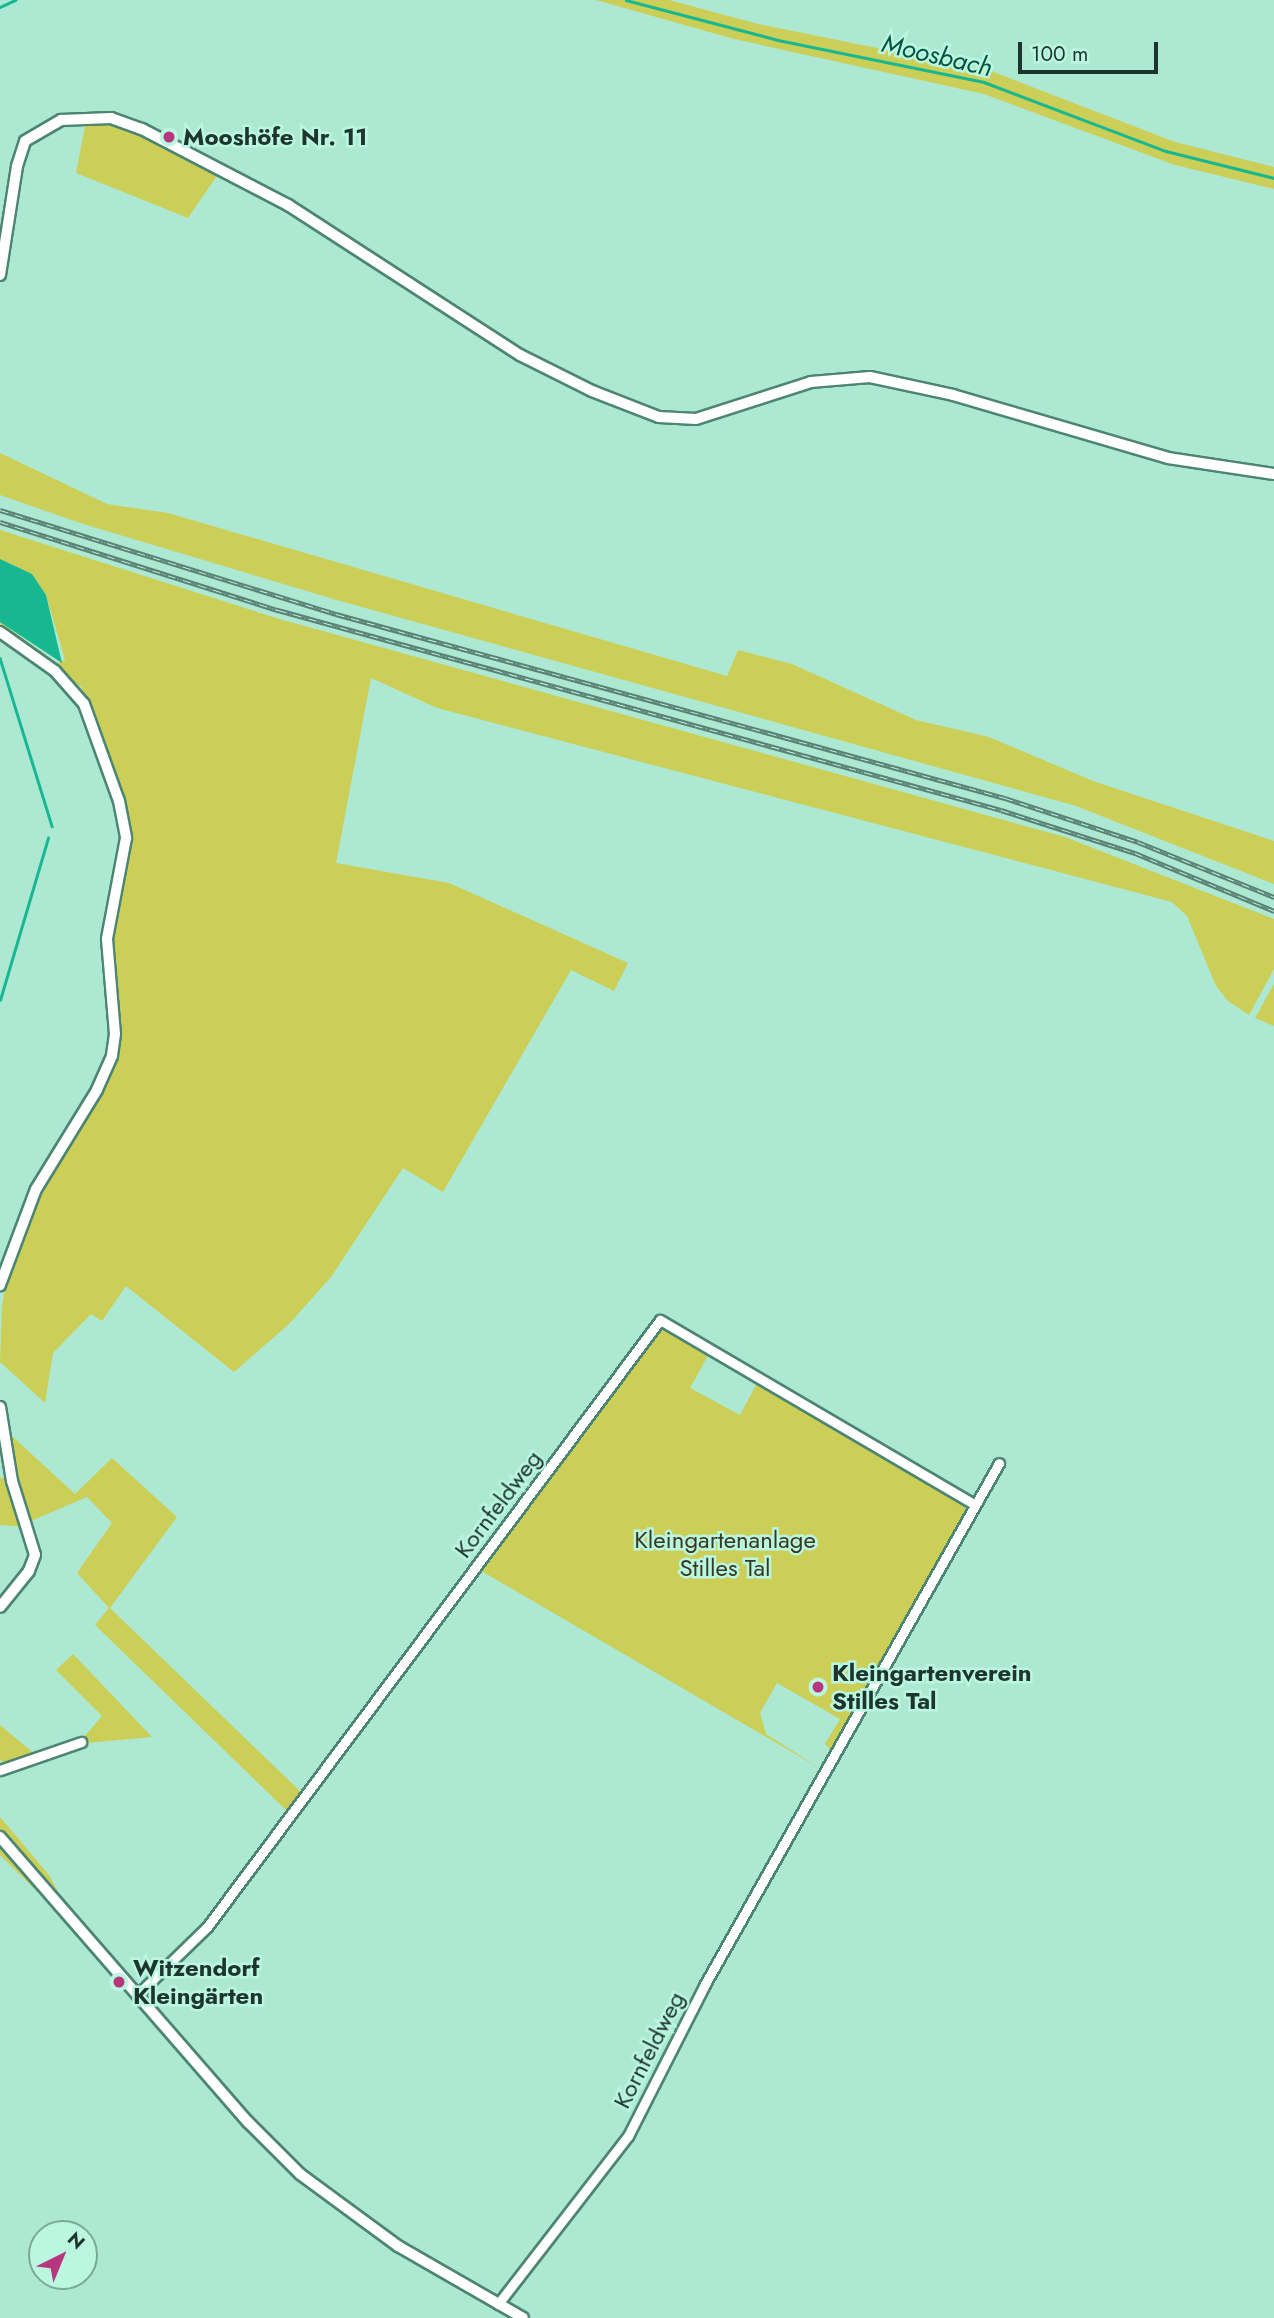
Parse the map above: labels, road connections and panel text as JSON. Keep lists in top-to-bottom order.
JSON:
{
  "streets": {
    "street": ["Kornfeldweg"]
  },
  "water": ["Moosbach"],
  "parks": ["Kleingartenanlage Stilles Tal"],
  "places": ["Mooshöfe Nr. 11", "Kleingartenverein Stilles Tal", "Witzendorf Kleingärten"],
  "scale_bar": "100 m",
  "north": "top right"
}
